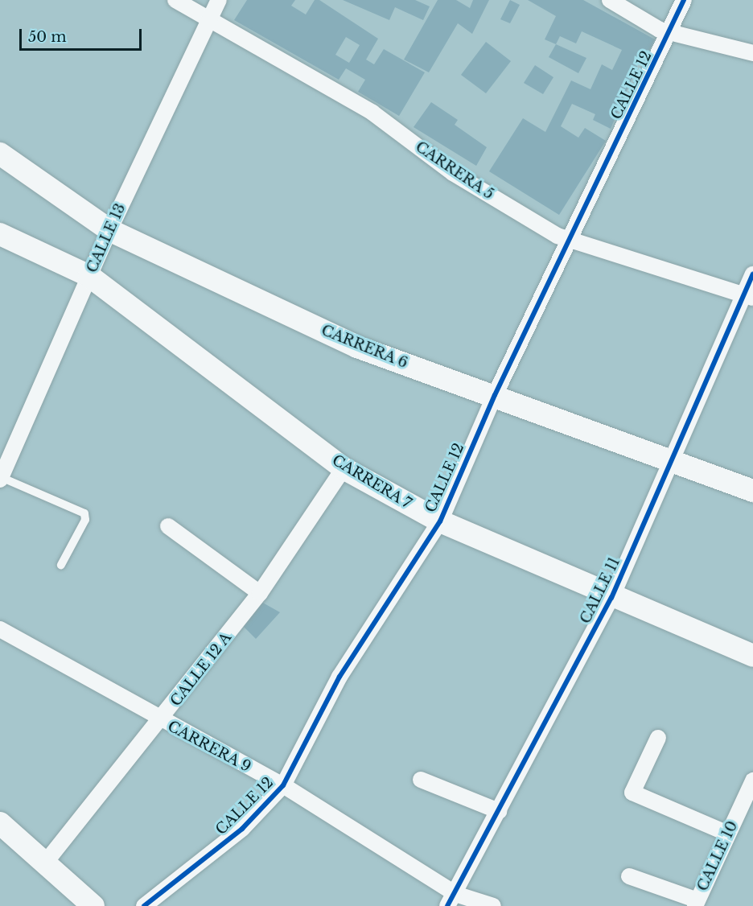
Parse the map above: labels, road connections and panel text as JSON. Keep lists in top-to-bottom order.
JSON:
{
  "streets": {
    "main road": ["CARRERA 6", "CARRERA 7"],
    "street": [
      "CALLE 12",
      "CARRERA 5",
      "CALLE 13",
      "CALLE 11",
      "CALLE 12 A",
      "CARRERA 9",
      "CALLE 10"
    ]
  },
  "crossings": [
    ["CALLE 12", "CARRERA 5"],
    ["CALLE 12", "CARRERA 6"],
    ["CALLE 12", "CARRERA 7"],
    ["CALLE 12", "CARRERA 9"],
    ["CARRERA 5", "CALLE 13"],
    ["CARRERA 5", "CALLE 11"],
    ["CALLE 13", "CARRERA 6"],
    ["CALLE 13", "CARRERA 7"],
    ["CARRERA 6", "CALLE 11"],
    ["CARRERA 7", "CALLE 11"],
    ["CARRERA 7", "CALLE 12 A"],
    ["CALLE 11", "CARRERA 9"],
    ["CALLE 12 A", "CARRERA 9"]
  ],
  "scale_bar": "50 m"
}
